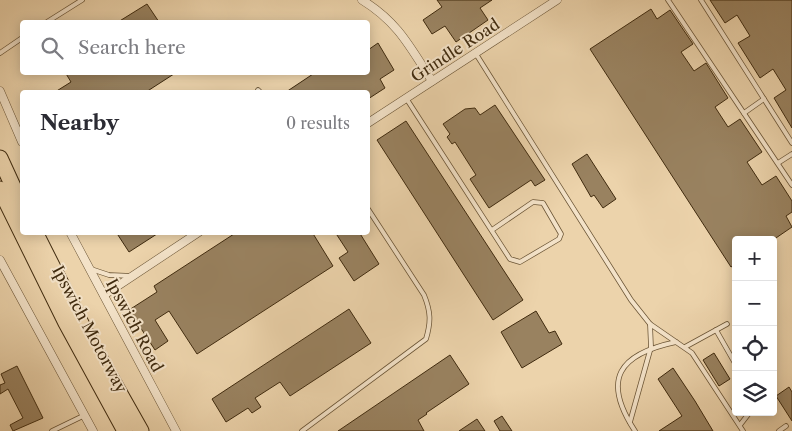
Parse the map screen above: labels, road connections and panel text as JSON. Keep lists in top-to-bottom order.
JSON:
{
  "streets": {
    "highway": ["Ipswich Motorway"],
    "street": ["Grindle Road", "Ipswich Road"]
  },
  "page": {
    "search": "Search here",
    "heading": ["Nearby", "0 results"],
    "map_buttons": ["+", "−"]
  }
}
